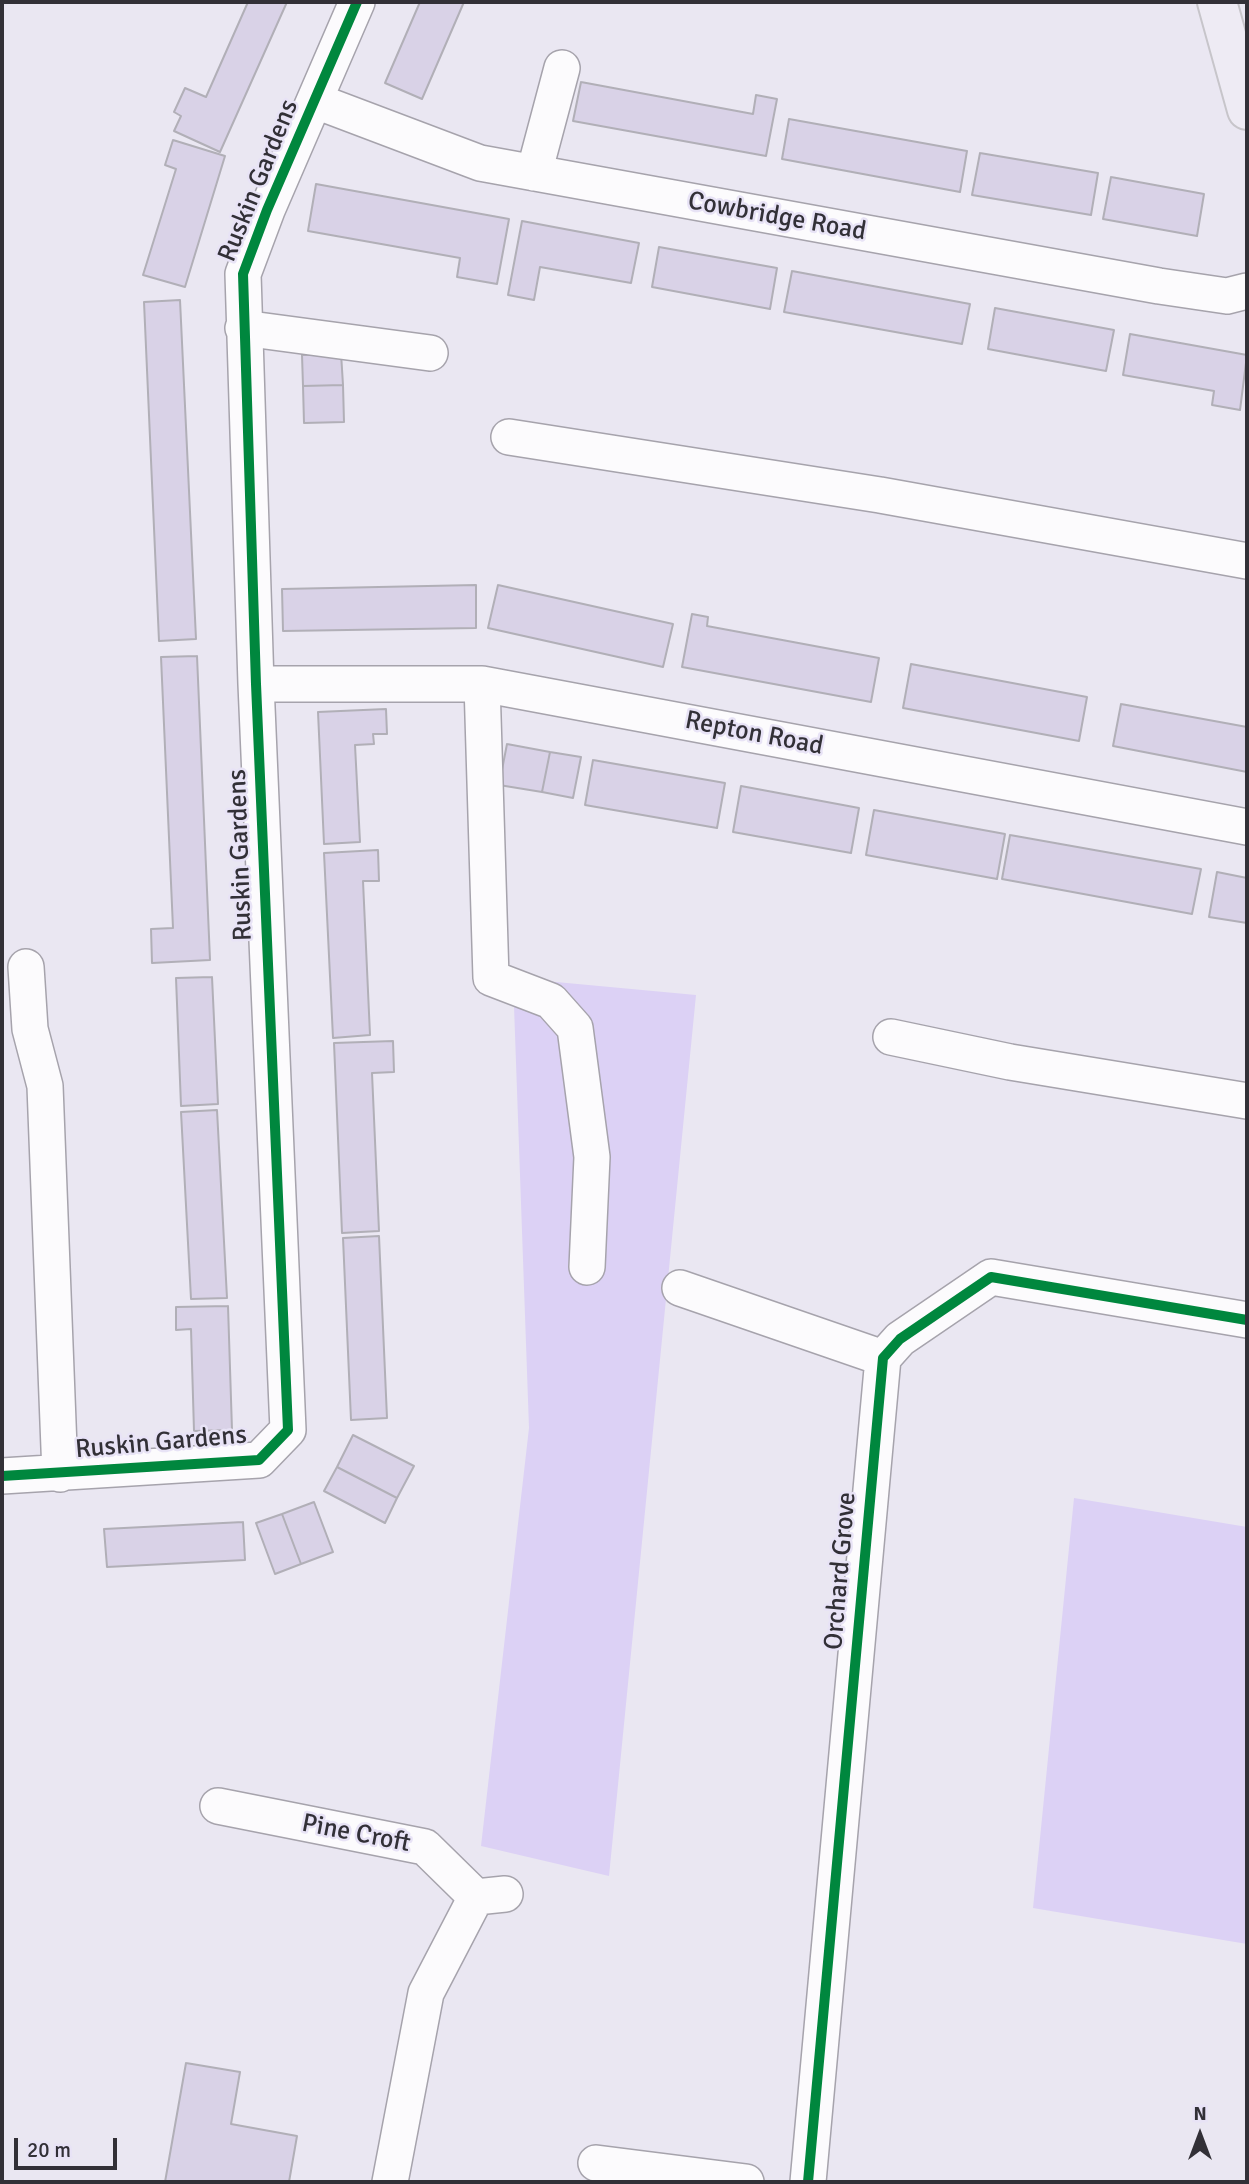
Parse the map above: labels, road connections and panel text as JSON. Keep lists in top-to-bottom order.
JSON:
{
  "streets": {
    "street": [
      "Ruskin Gardens",
      "Cowbridge Road",
      "Repton Road",
      "Orchard Grove",
      "Pine Croft"
    ]
  },
  "crossings": [
    ["Ruskin Gardens", "Cowbridge Road"],
    ["Ruskin Gardens", "Repton Road"]
  ],
  "scale_bar": "20 m",
  "north": "top"
}
